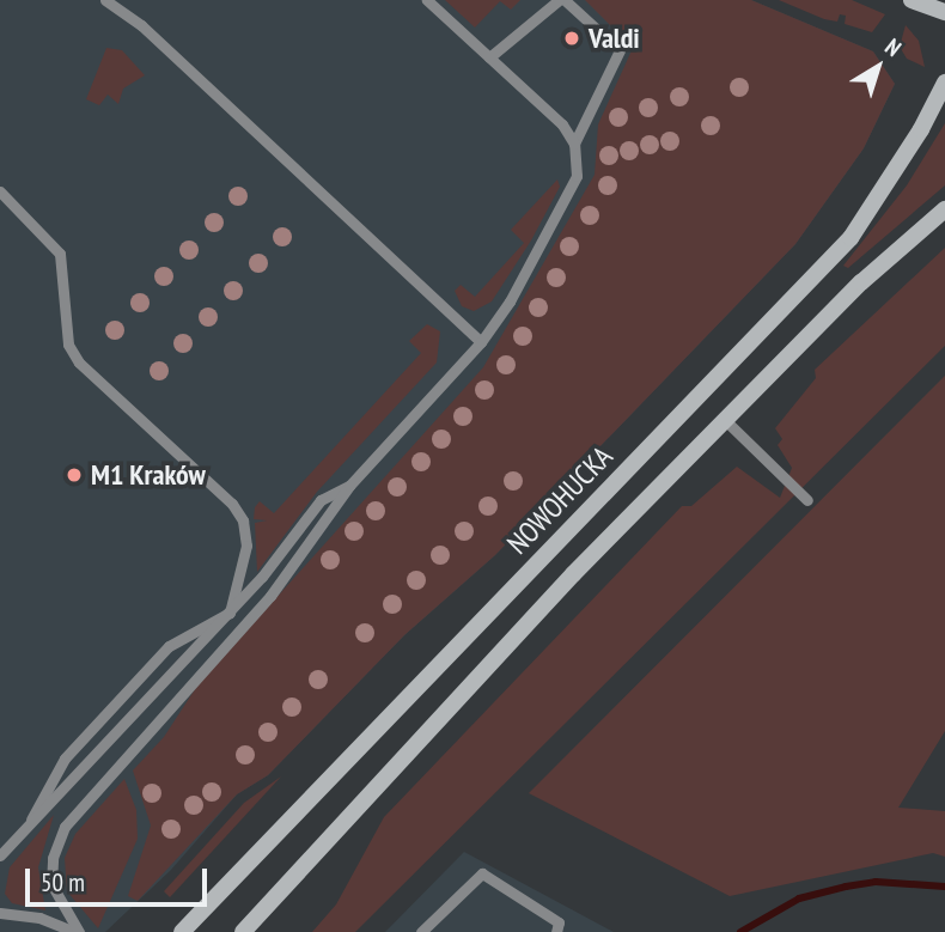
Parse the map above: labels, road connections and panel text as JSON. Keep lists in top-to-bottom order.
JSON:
{
  "streets": {
    "main road": ["NOWOHUCKA"]
  },
  "places": ["Valdi", "M1 Kraków"],
  "scale_bar": "50 m",
  "north": "top right"
}
